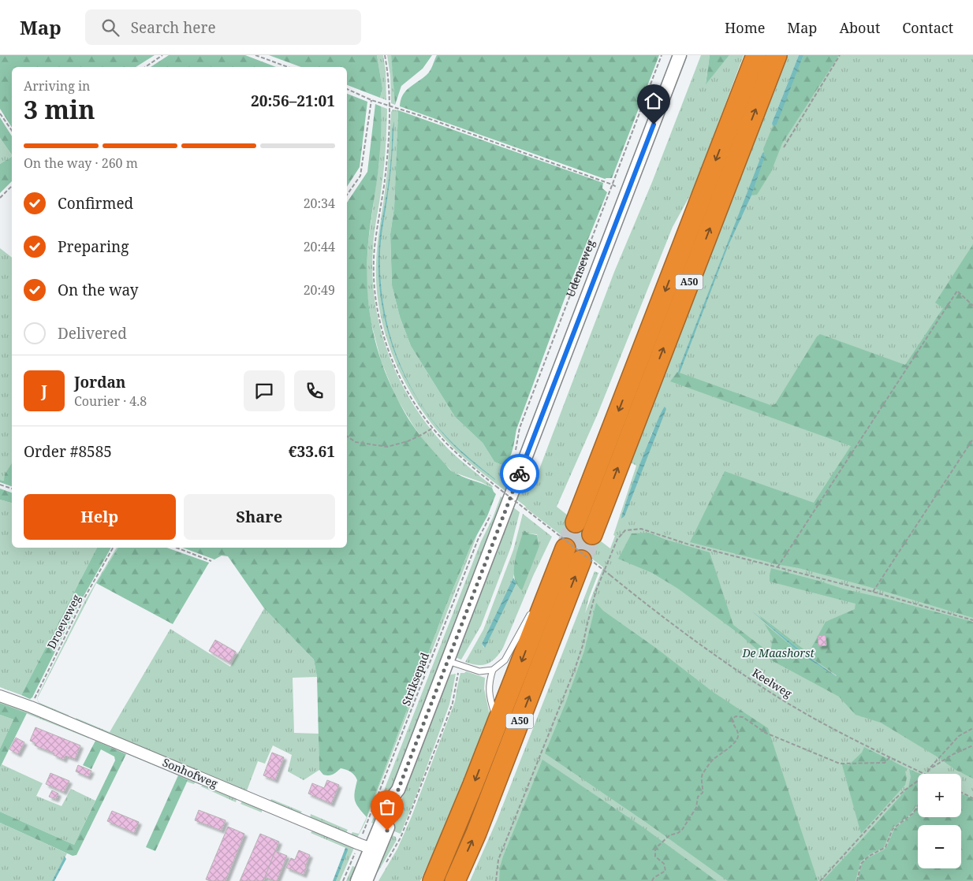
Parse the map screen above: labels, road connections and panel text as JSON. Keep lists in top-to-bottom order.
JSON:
{
  "streets": {
    "highway": ["A50"],
    "street": ["Udenseweg", "Sonhofweg"],
    "path": ["Droeveweg", "Striksepad", "Keelweg"]
  },
  "crossings": [
    ["Udenseweg", "Striksepad"],
    ["Udenseweg", "Sonhofweg"],
    ["Droeveweg", "Sonhofweg"],
    ["Striksepad", "Sonhofweg"]
  ],
  "parks": ["De Maashorst"],
  "page": {
    "header": "Map",
    "search": "Search here",
    "nav": [
      "Home",
      "Map",
      "About",
      "Contact"
    ],
    "heading": ["3 min", "Arriving in", "20:56–21:01"],
    "panel": [
      "Jordan",
      "Courier · 4.8",
      "Order #8585",
      "€33.61"
    ],
    "bar": "On the way · 260 m",
    "list": [
      ["Confirmed", "20:34"],
      ["Preparing", "20:44"],
      ["On the way", "20:49"],
      "Delivered"
    ],
    "round": "J",
    "buttons": ["Help", "Share"],
    "map_buttons": ["+", "−"]
  }
}
